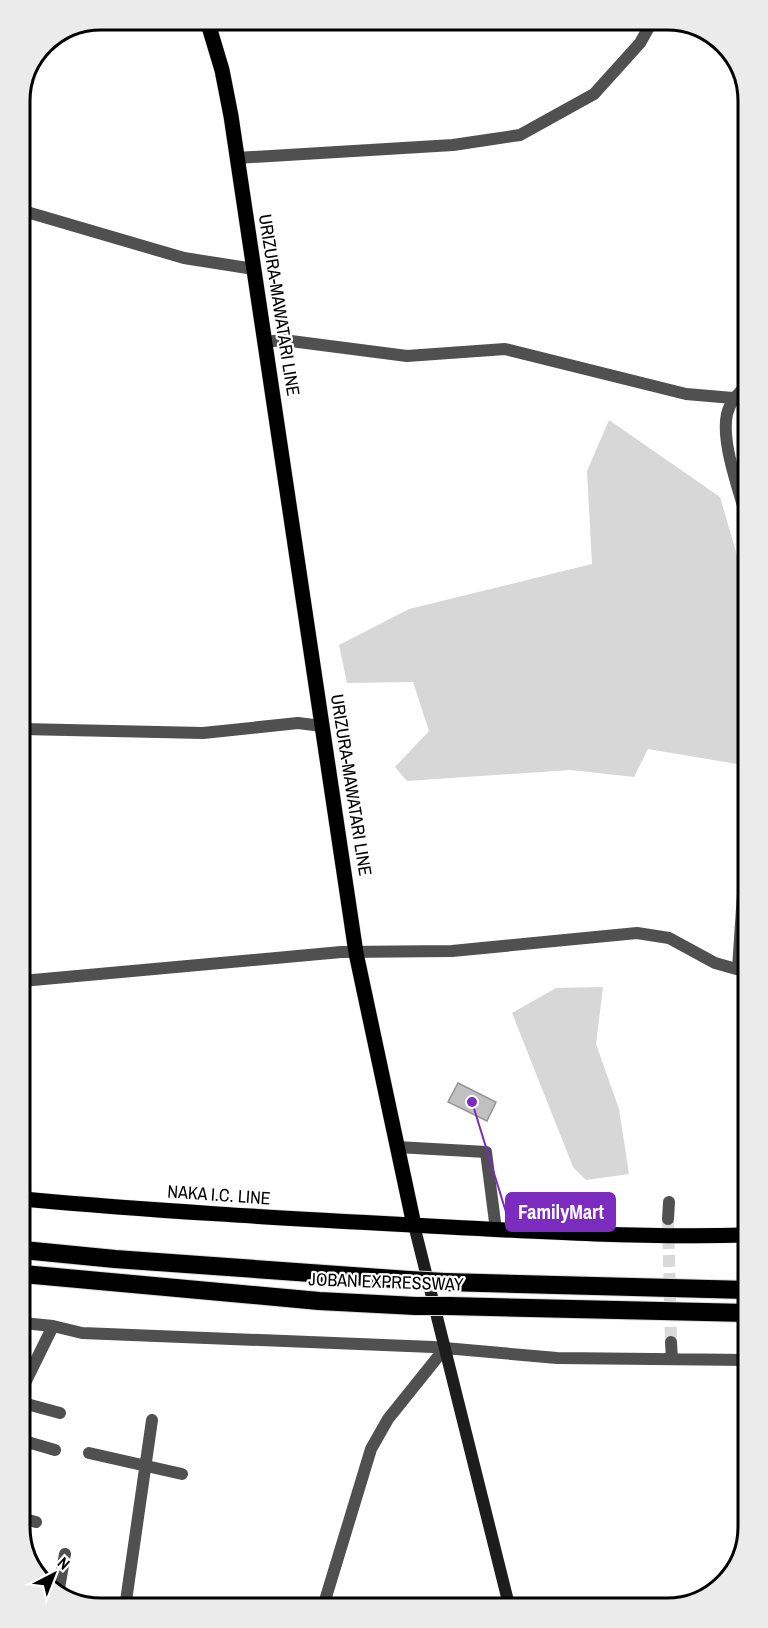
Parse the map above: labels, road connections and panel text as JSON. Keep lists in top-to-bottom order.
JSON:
{
  "streets": {
    "highway": ["JOBAN EXPRESSWAY"],
    "main road": ["URIZURA-MAWATARI LINE", "NAKA I.C. LINE"]
  },
  "crossings": [
    ["URIZURA-MAWATARI LINE", "NAKA I.C. LINE"]
  ],
  "places": ["FamilyMart"],
  "north": "top right"
}
